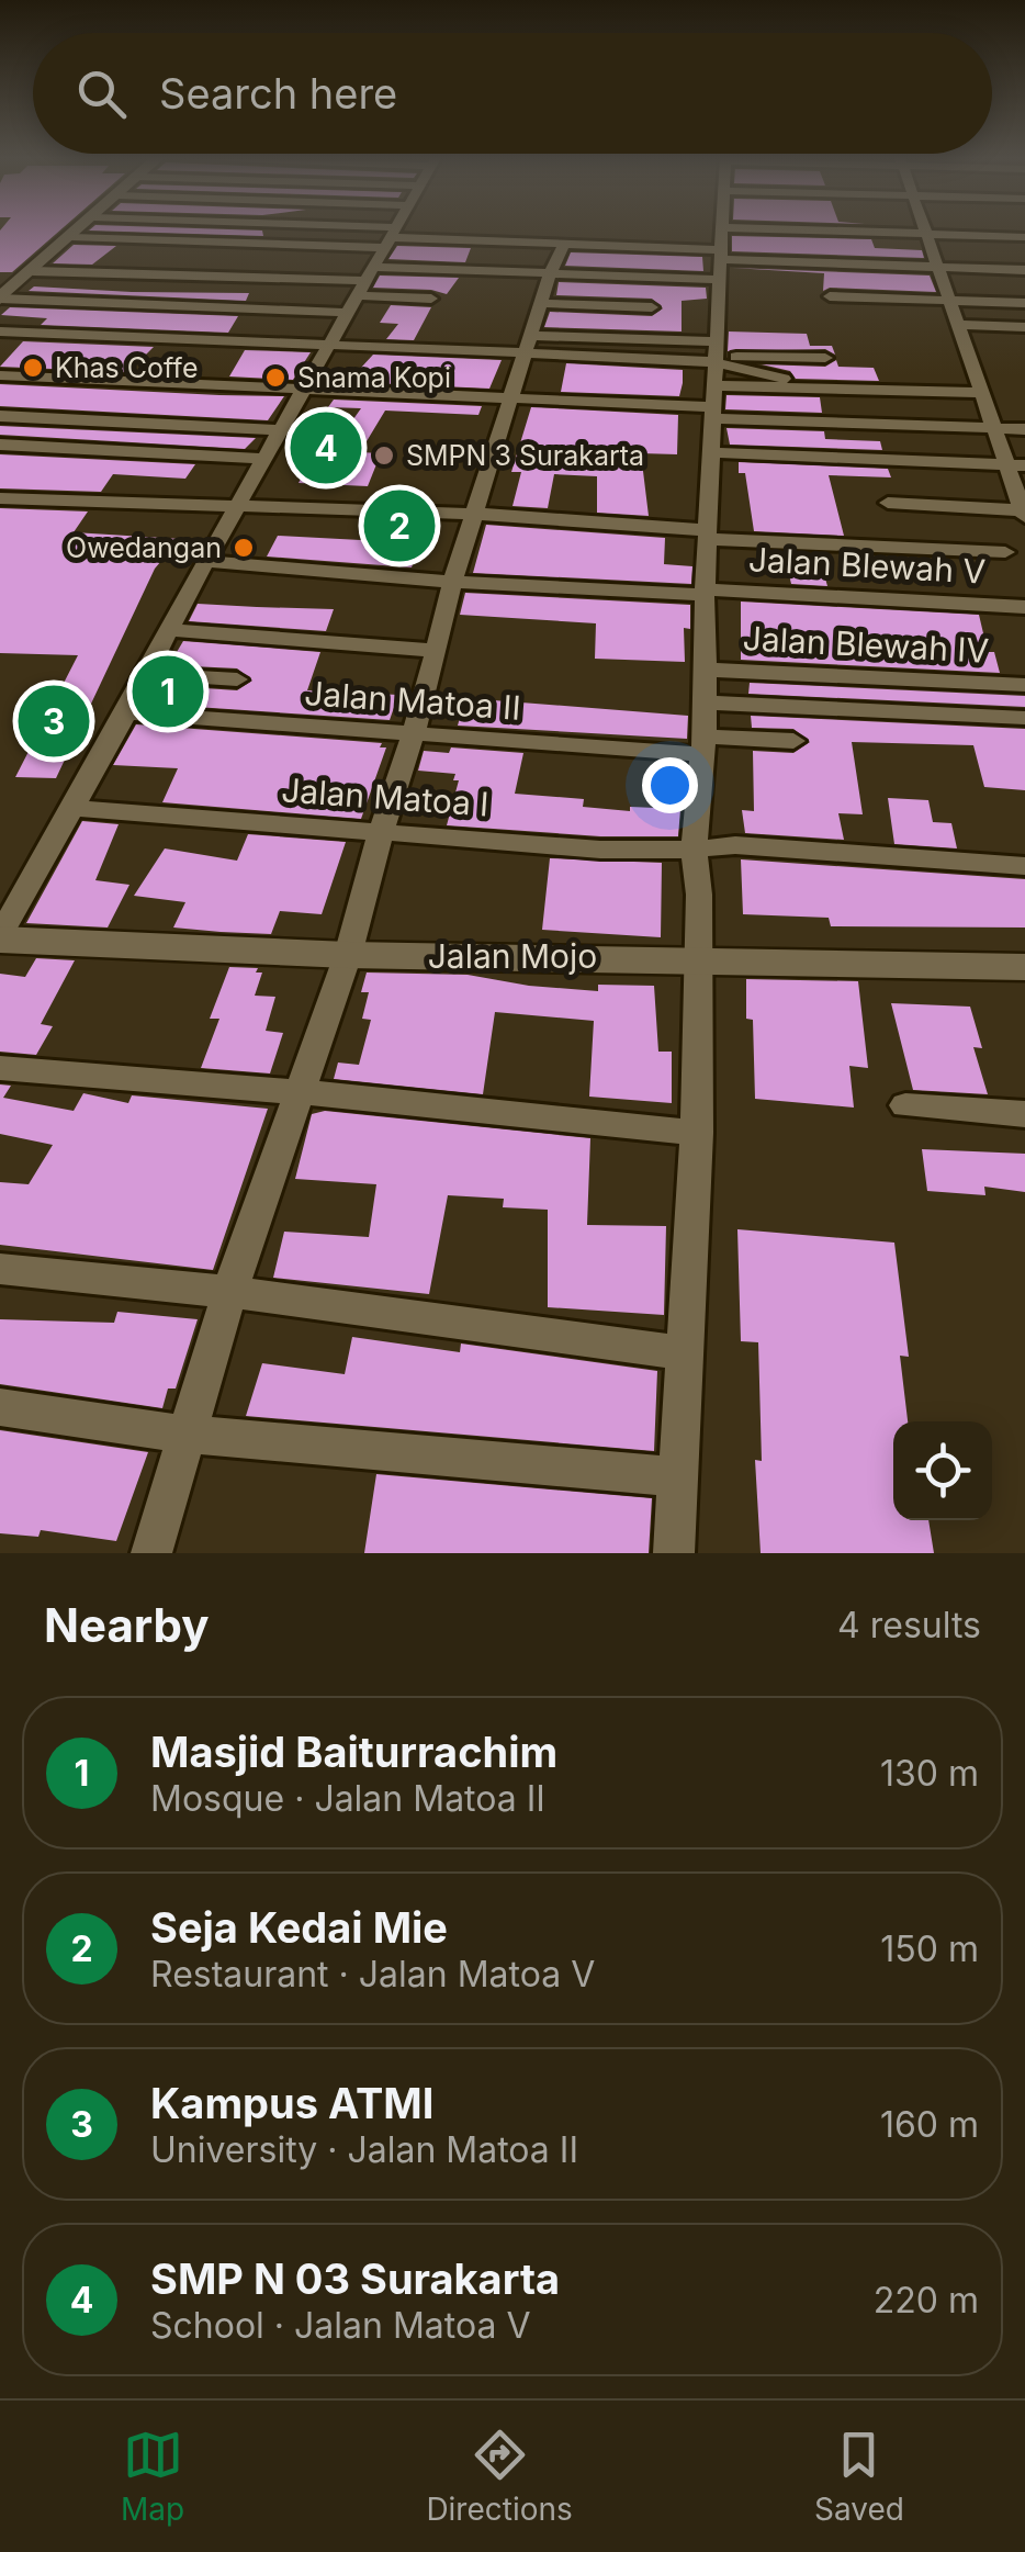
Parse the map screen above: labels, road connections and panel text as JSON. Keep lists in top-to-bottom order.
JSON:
{
  "streets": {
    "street": [
      "Jalan Blewah V",
      "Jalan Blewah IV",
      "Jalan Matoa II",
      "Jalan Matoa I",
      "Jalan Mojo"
    ]
  },
  "places": [
    "Khas Coffe",
    "Snama Kopi",
    "SMPN 3 Surakarta",
    "Owedangan"
  ],
  "page": {
    "search": "Search here",
    "pins": [
      "4",
      "2",
      "1",
      "3"
    ],
    "heading": ["Nearby", "4 results"],
    "list": [
      {
        "mark": "1",
        "name": "Masjid Baiturrachim",
        "note": "Mosque · Jalan Matoa II",
        "value": "130 m"
      },
      {
        "mark": "2",
        "name": "Seja Kedai Mie",
        "note": "Restaurant · Jalan Matoa V",
        "value": "150 m"
      },
      {
        "mark": "3",
        "name": "Kampus ATMI",
        "note": "University · Jalan Matoa II",
        "value": "160 m"
      },
      {
        "mark": "4",
        "name": "SMP N 03 Surakarta",
        "note": "School · Jalan Matoa V",
        "value": "220 m"
      }
    ],
    "nav": ["Map", "Directions", "Saved"]
  }
}
